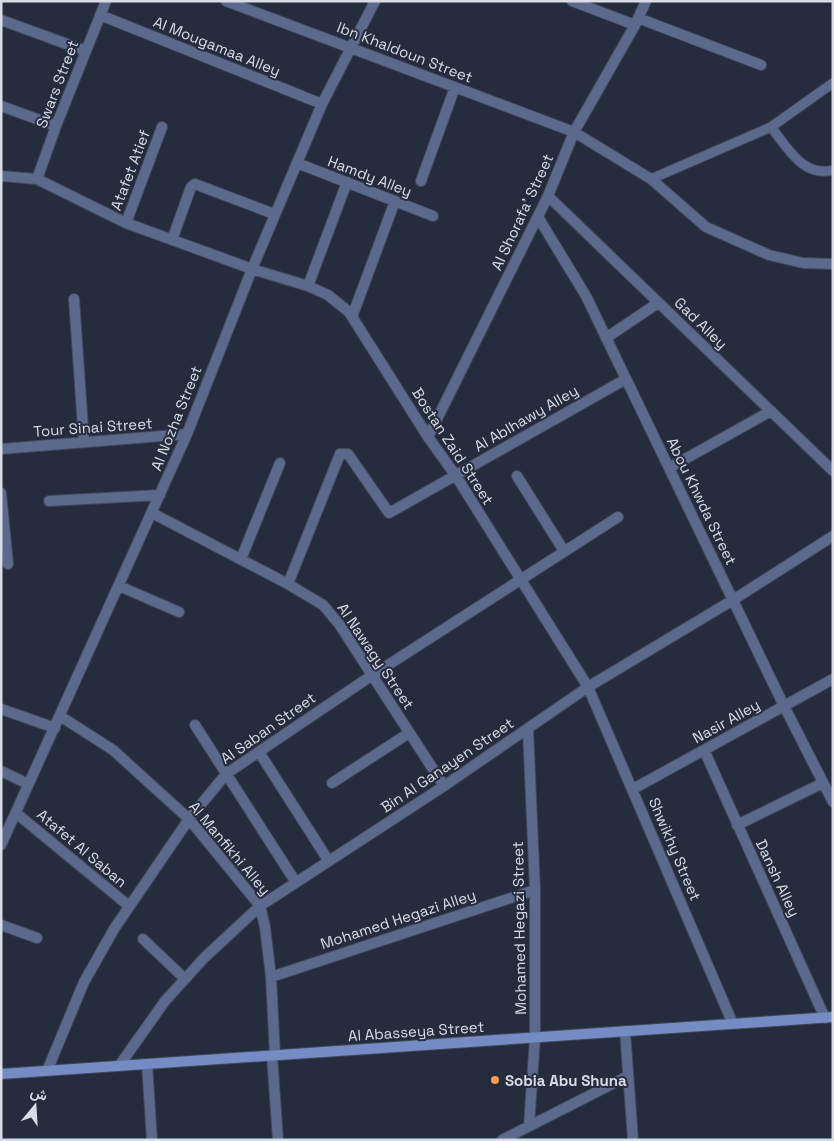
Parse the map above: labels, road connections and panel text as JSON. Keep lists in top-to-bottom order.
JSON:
{
  "streets": {
    "main road": ["Al Abasseya Street"],
    "street": [
      "Al Mougamaa Alley",
      "Ibn Khaldoun Street",
      "Swars Street",
      "Atafet Atief",
      "Hamdy Alley",
      "Al Shorafa' Street",
      "Gad Alley",
      "Al Nozha Street",
      "Al Ablhawy Alley",
      "Tour Sinai Street",
      "Bostan Zaid Street",
      "Abou Khwda Street",
      "Al Nawagy Street",
      "Nasir Alley",
      "Al Saban Street",
      "Bin Al Ganayen Street",
      "Atafet Al Saban",
      "Al Manfikhi Alley",
      "Shwikhy Street",
      "Dansh Alley",
      "Mohamed Hegazi Alley",
      "Mohamed Hegazi Street"
    ]
  },
  "crossings": [
    ["Al Mougamaa Alley", "Swars Street"],
    ["Al Mougamaa Alley", "Al Nozha Street"],
    ["Ibn Khaldoun Street", "Al Shorafa' Street"],
    ["Ibn Khaldoun Street", "Al Nozha Street"],
    ["Swars Street", "Bostan Zaid Street"],
    ["Atafet Atief", "Bostan Zaid Street"],
    ["Hamdy Alley", "Al Nozha Street"],
    ["Al Shorafa' Street", "Gad Alley"],
    ["Al Shorafa' Street", "Bostan Zaid Street"],
    ["Al Shorafa' Street", "Abou Khwda Street"],
    ["Al Nozha Street", "Tour Sinai Street"],
    ["Al Nozha Street", "Bostan Zaid Street"],
    ["Al Nozha Street", "Al Nawagy Street"],
    ["Al Nozha Street", "Atafet Al Saban"],
    ["Al Nozha Street", "Al Manfikhi Alley"],
    ["Al Ablhawy Alley", "Bostan Zaid Street"],
    ["Al Ablhawy Alley", "Abou Khwda Street"],
    ["Al Ablhawy Alley", "Al Nawagy Street"],
    ["Bostan Zaid Street", "Al Saban Street"],
    ["Bostan Zaid Street", "Bin Al Ganayen Street"],
    ["Bostan Zaid Street", "Shwikhy Street"],
    ["Abou Khwda Street", "Nasir Alley"],
    ["Abou Khwda Street", "Bin Al Ganayen Street"],
    ["Al Nawagy Street", "Al Saban Street"],
    ["Al Nawagy Street", "Bin Al Ganayen Street"],
    ["Nasir Alley", "Shwikhy Street"],
    ["Nasir Alley", "Dansh Alley"],
    ["Al Saban Street", "Atafet Al Saban"],
    ["Al Saban Street", "Al Manfikhi Alley"],
    ["Al Saban Street", "Al Abasseya Street"],
    ["Bin Al Ganayen Street", "Al Manfikhi Alley"],
    ["Bin Al Ganayen Street", "Shwikhy Street"],
    ["Bin Al Ganayen Street", "Mohamed Hegazi Street"],
    ["Bin Al Ganayen Street", "Al Abasseya Street"],
    ["Al Manfikhi Alley", "Mohamed Hegazi Alley"],
    ["Al Manfikhi Alley", "Al Abasseya Street"],
    ["Shwikhy Street", "Al Abasseya Street"],
    ["Dansh Alley", "Al Abasseya Street"],
    ["Mohamed Hegazi Alley", "Mohamed Hegazi Street"],
    ["Mohamed Hegazi Street", "Al Abasseya Street"]
  ],
  "places": ["Sobia Abu Shuna"],
  "north": "top"
}
